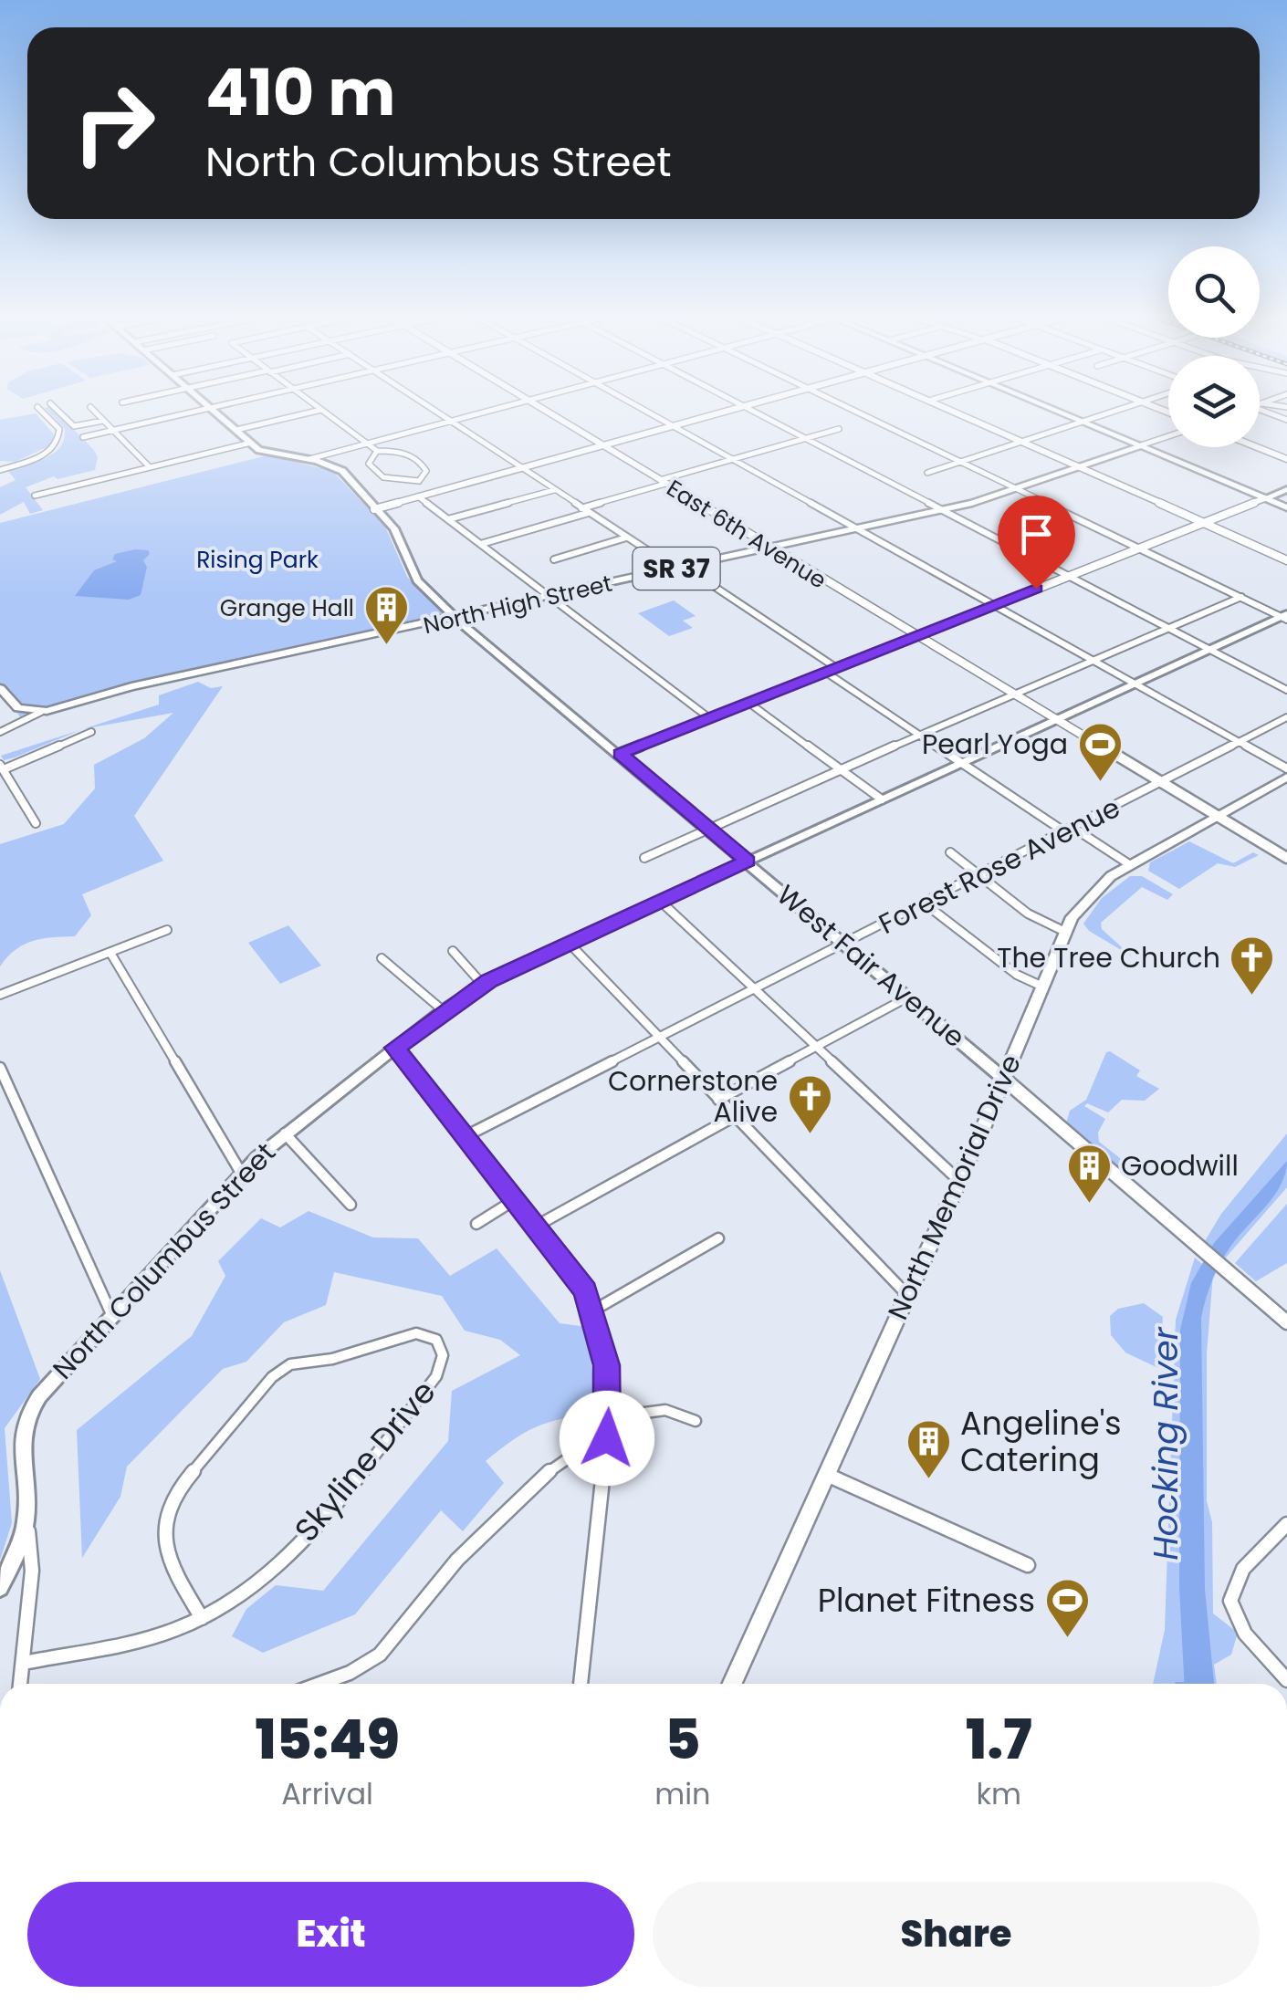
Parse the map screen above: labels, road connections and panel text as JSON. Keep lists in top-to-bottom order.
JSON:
{
  "streets": {
    "main road": [
      "SR 37",
      "North High Street",
      "West Fair Avenue",
      "North Memorial Drive",
      "North Columbus Street"
    ],
    "street": ["East 6th Avenue", "Forest Rose Avenue", "Skyline Drive"]
  },
  "crossings": [
    ["East 6th Avenue", "North High Street"],
    ["East 6th Avenue", "Forest Rose Avenue"],
    ["East 6th Avenue", "North Memorial Drive"],
    ["East 6th Avenue", "North Columbus Street"],
    ["North High Street", "West Fair Avenue"],
    ["Forest Rose Avenue", "West Fair Avenue"],
    ["West Fair Avenue", "North Memorial Drive"],
    ["West Fair Avenue", "North Columbus Street"],
    ["North Columbus Street", "Skyline Drive"]
  ],
  "water": ["Hocking River"],
  "parks": ["Rising Park"],
  "places": {
    "building": ["Grange Hall", "Goodwill", "Angeline's Catering"],
    "sports": ["Pearl Yoga", "Planet Fitness"],
    "church": ["The Tree Church", "Cornerstone Alive"]
  },
  "page": {
    "turn": ["410 m", "North Columbus Street"],
    "eta": [
      "15:49",
      "Arrival",
      "5",
      "min",
      "1.7",
      "km"
    ],
    "buttons": ["Exit", "Share"]
  }
}
